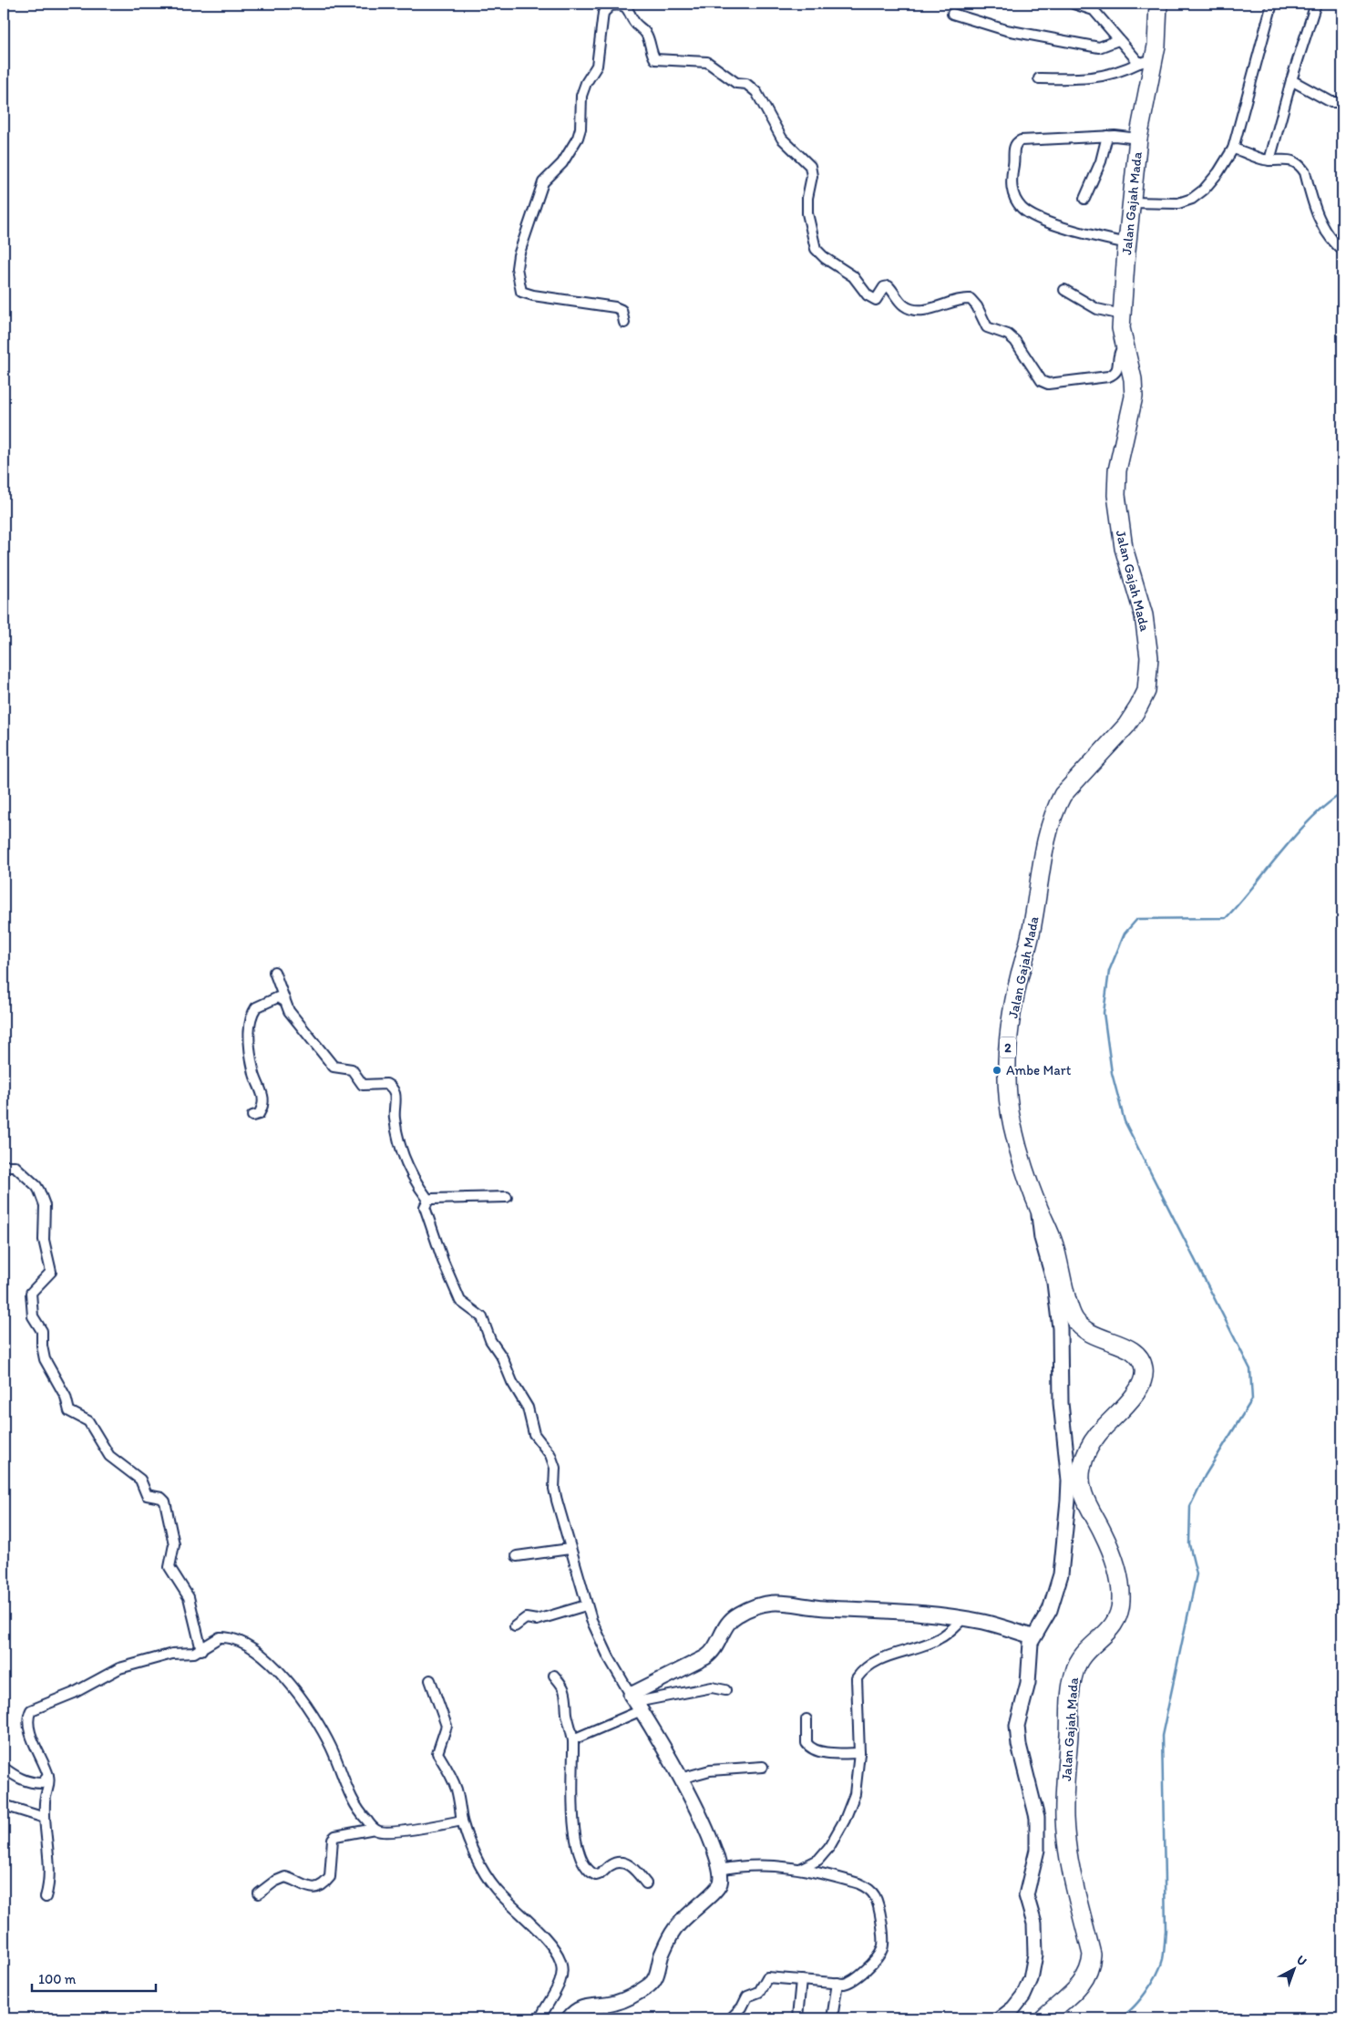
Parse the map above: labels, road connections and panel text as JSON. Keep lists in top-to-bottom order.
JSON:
{
  "streets": {
    "highway": ["Jalan Gajah Mada", "2"]
  },
  "places": ["Ambe Mart"],
  "scale_bar": "100 m",
  "north": "top right"
}
